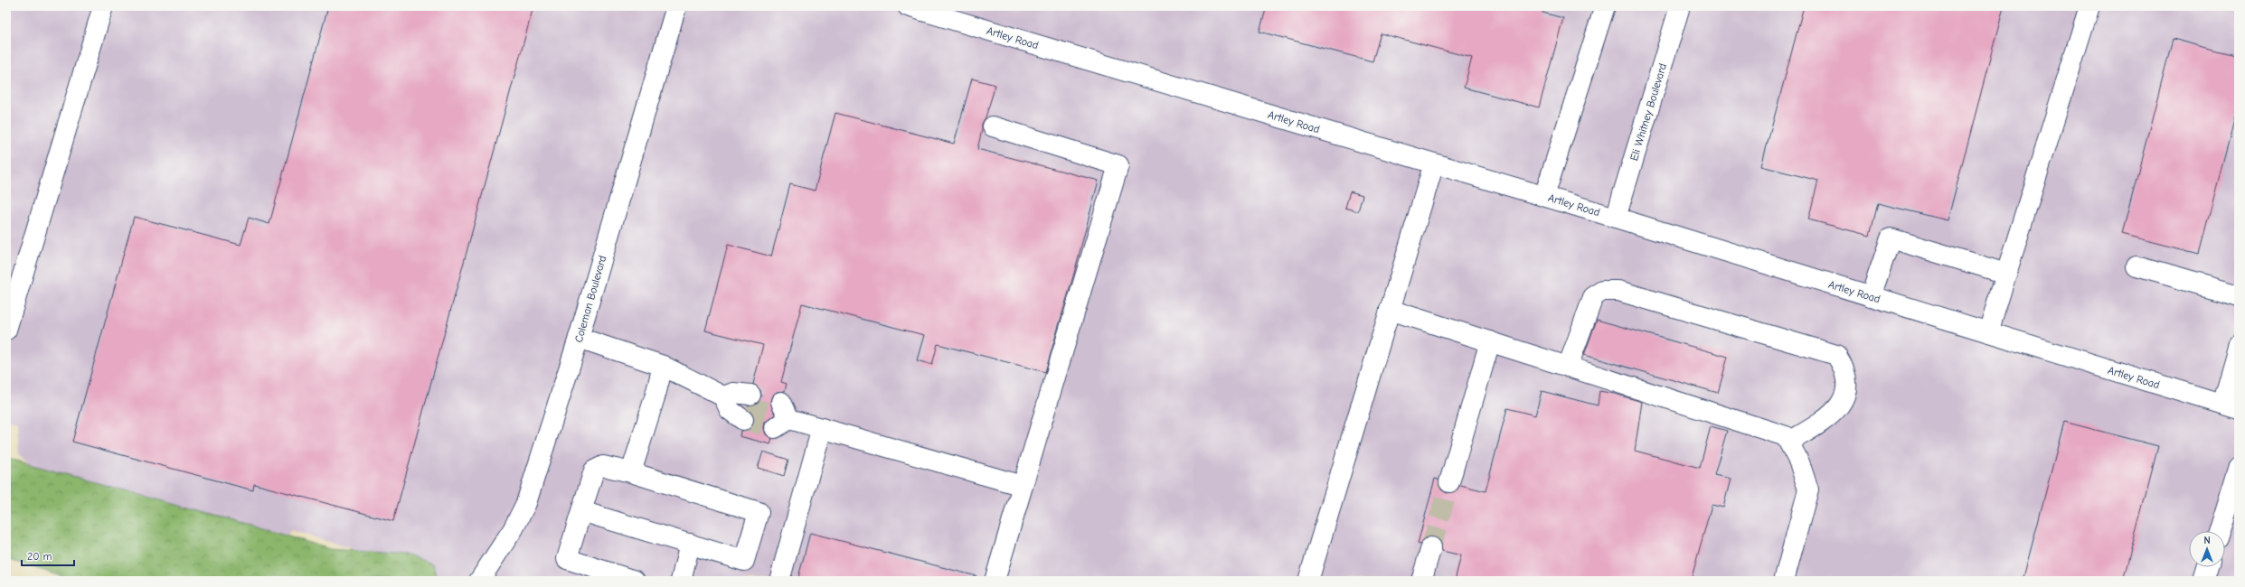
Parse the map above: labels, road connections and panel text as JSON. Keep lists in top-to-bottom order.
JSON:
{
  "streets": {
    "street": ["Artley Road", "Eli Whitney Boulevard", "Coleman Boulevard"]
  },
  "crossings": [
    ["Artley Road", "Eli Whitney Boulevard"]
  ],
  "scale_bar": "20 m",
  "north": "top"
}
